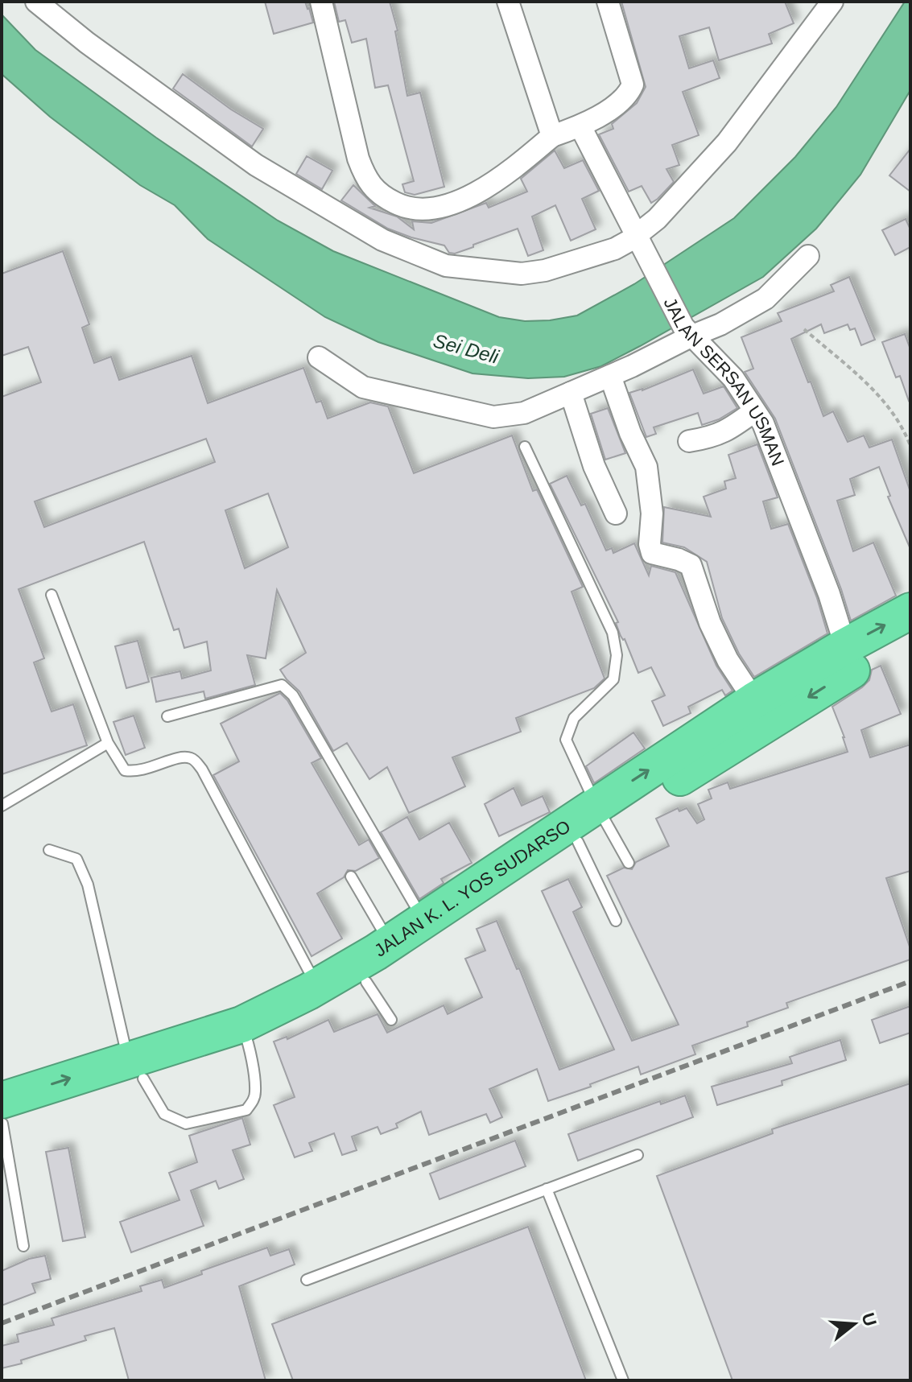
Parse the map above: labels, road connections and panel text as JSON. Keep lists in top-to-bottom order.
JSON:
{
  "streets": {
    "highway": ["JALAN K. L. YOS SUDARSO"],
    "street": ["JALAN SERSAN USMAN"]
  },
  "crossings": [
    ["JALAN SERSAN USMAN", "JALAN K. L. YOS SUDARSO"]
  ],
  "water": ["Sei Deli"],
  "north": "right"
}
